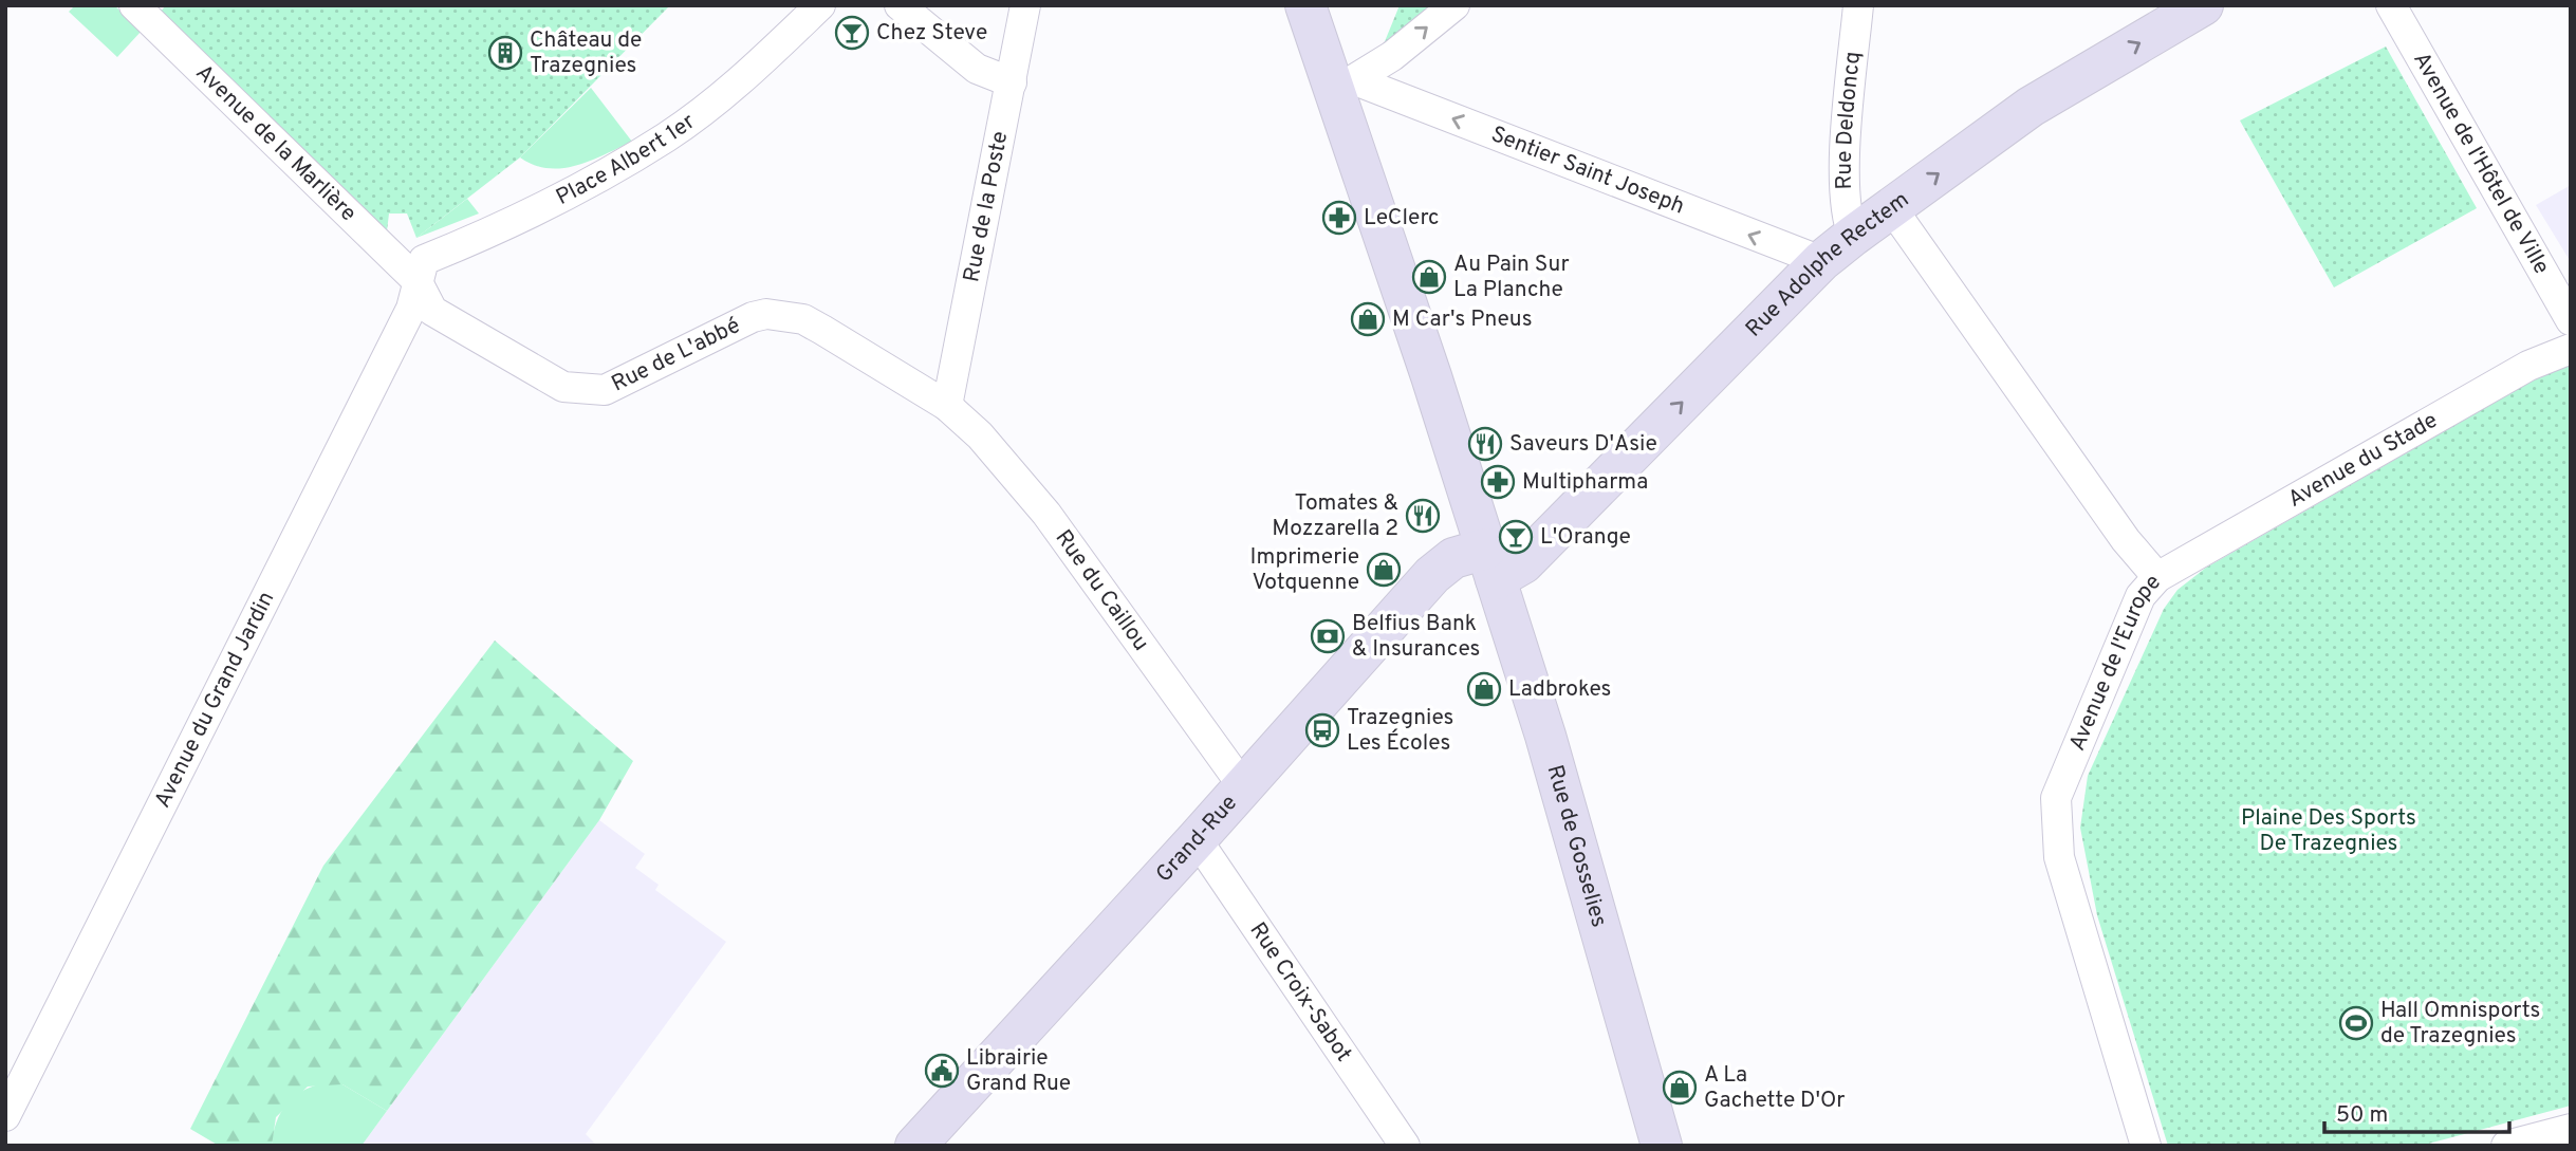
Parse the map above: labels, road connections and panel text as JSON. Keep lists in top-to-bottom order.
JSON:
{
  "streets": {
    "main road": ["Rue Adolphe Rectem", "Grand-Rue", "Rue de Gosselies"],
    "street": [
      "Rue Deldoncq",
      "Avenue de la Marlière",
      "Place Albert 1er",
      "Avenue de l'Hôtel de Ville",
      "Sentier Saint Joseph",
      "Rue de la Poste",
      "Rue de L'abbé",
      "Avenue du Stade",
      "Rue du Caillou",
      "Avenue de l'Europe",
      "Avenue du Grand Jardin",
      "Rue Croix-Sabot"
    ]
  },
  "crossings": [
    ["Rue Deldoncq", "Rue Adolphe Rectem"],
    ["Avenue de la Marlière", "Place Albert 1er"],
    ["Avenue de la Marlière", "Rue de L'abbé"],
    ["Avenue de la Marlière", "Avenue du Grand Jardin"],
    ["Place Albert 1er", "Rue de L'abbé"],
    ["Place Albert 1er", "Avenue du Grand Jardin"],
    ["Sentier Saint Joseph", "Rue Adolphe Rectem"],
    ["Sentier Saint Joseph", "Rue de Gosselies"],
    ["Rue de la Poste", "Rue de L'abbé"],
    ["Rue de la Poste", "Rue du Caillou"],
    ["Rue Adolphe Rectem", "Avenue de l'Europe"],
    ["Rue Adolphe Rectem", "Grand-Rue"],
    ["Rue Adolphe Rectem", "Rue de Gosselies"],
    ["Rue de L'abbé", "Rue du Caillou"],
    ["Rue de L'abbé", "Avenue du Grand Jardin"],
    ["Avenue du Stade", "Avenue de l'Europe"],
    ["Rue du Caillou", "Grand-Rue"],
    ["Grand-Rue", "Rue de Gosselies"],
    ["Grand-Rue", "Rue Croix-Sabot"]
  ],
  "one_way": ["Sentier Saint Joseph", "Rue Adolphe Rectem"],
  "parks": ["Plaine Des Sports De Trazegnies"],
  "places": {
    "bar": ["Chez Steve", "L'Orange"],
    "building": ["Château de Trazegnies"],
    "pharmacy": ["LeClerc", "Multipharma"],
    "shop": [
      "Au Pain Sur La Planche",
      "M Car's Pneus",
      "Imprimerie Votquenne",
      "Ladbrokes",
      "A La Gachette D'Or"
    ],
    "restaurant": ["Saveurs D'Asie", "Tomates & Mozzarella 2"],
    "bank": ["Belfius Bank & Insurances"],
    "bus stop": ["Trazegnies Les Écoles"],
    "sports": ["Hall Omnisports de Trazegnies"],
    "public building": ["Librairie Grand Rue"]
  },
  "scale_bar": "50 m"
}
